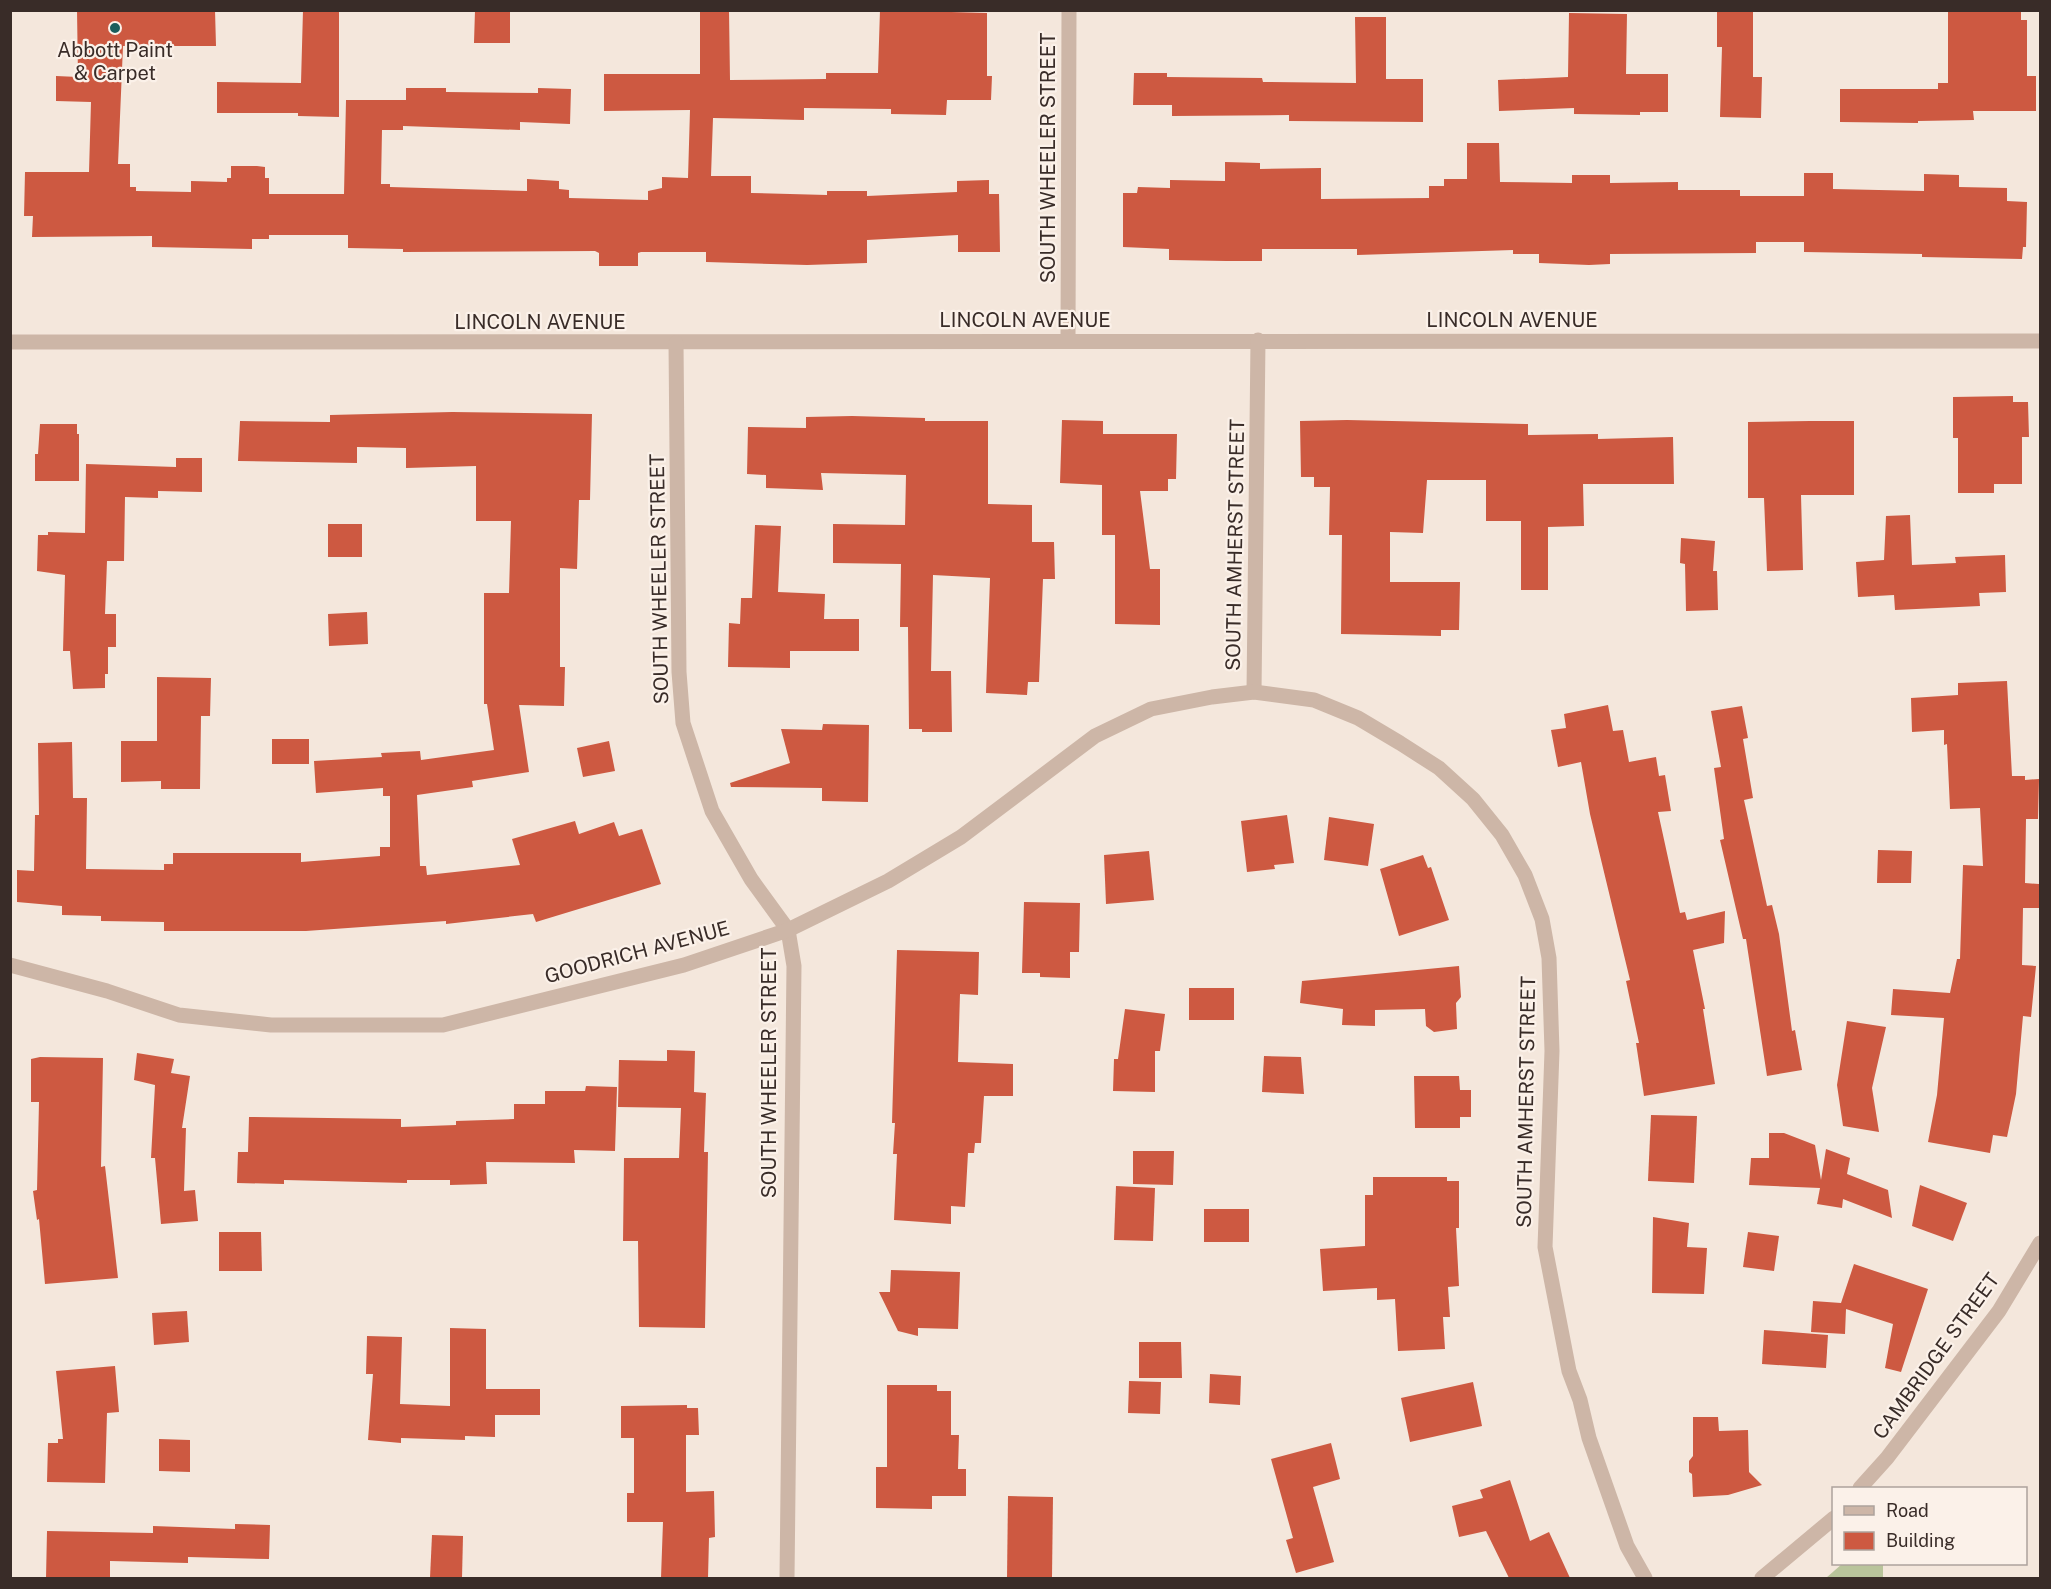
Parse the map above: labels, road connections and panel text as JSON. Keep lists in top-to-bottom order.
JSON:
{
  "streets": {
    "street": [
      "SOUTH WHEELER STREET",
      "LINCOLN AVENUE",
      "SOUTH AMHERST STREET",
      "GOODRICH AVENUE",
      "CAMBRIDGE STREET"
    ]
  },
  "crossings": [
    ["SOUTH WHEELER STREET", "LINCOLN AVENUE"],
    ["SOUTH WHEELER STREET", "GOODRICH AVENUE"],
    ["LINCOLN AVENUE", "SOUTH AMHERST STREET"],
    ["SOUTH AMHERST STREET", "GOODRICH AVENUE"]
  ],
  "places": ["Abbott Paint & Carpet"],
  "legend": ["Road", "Building"]
}
